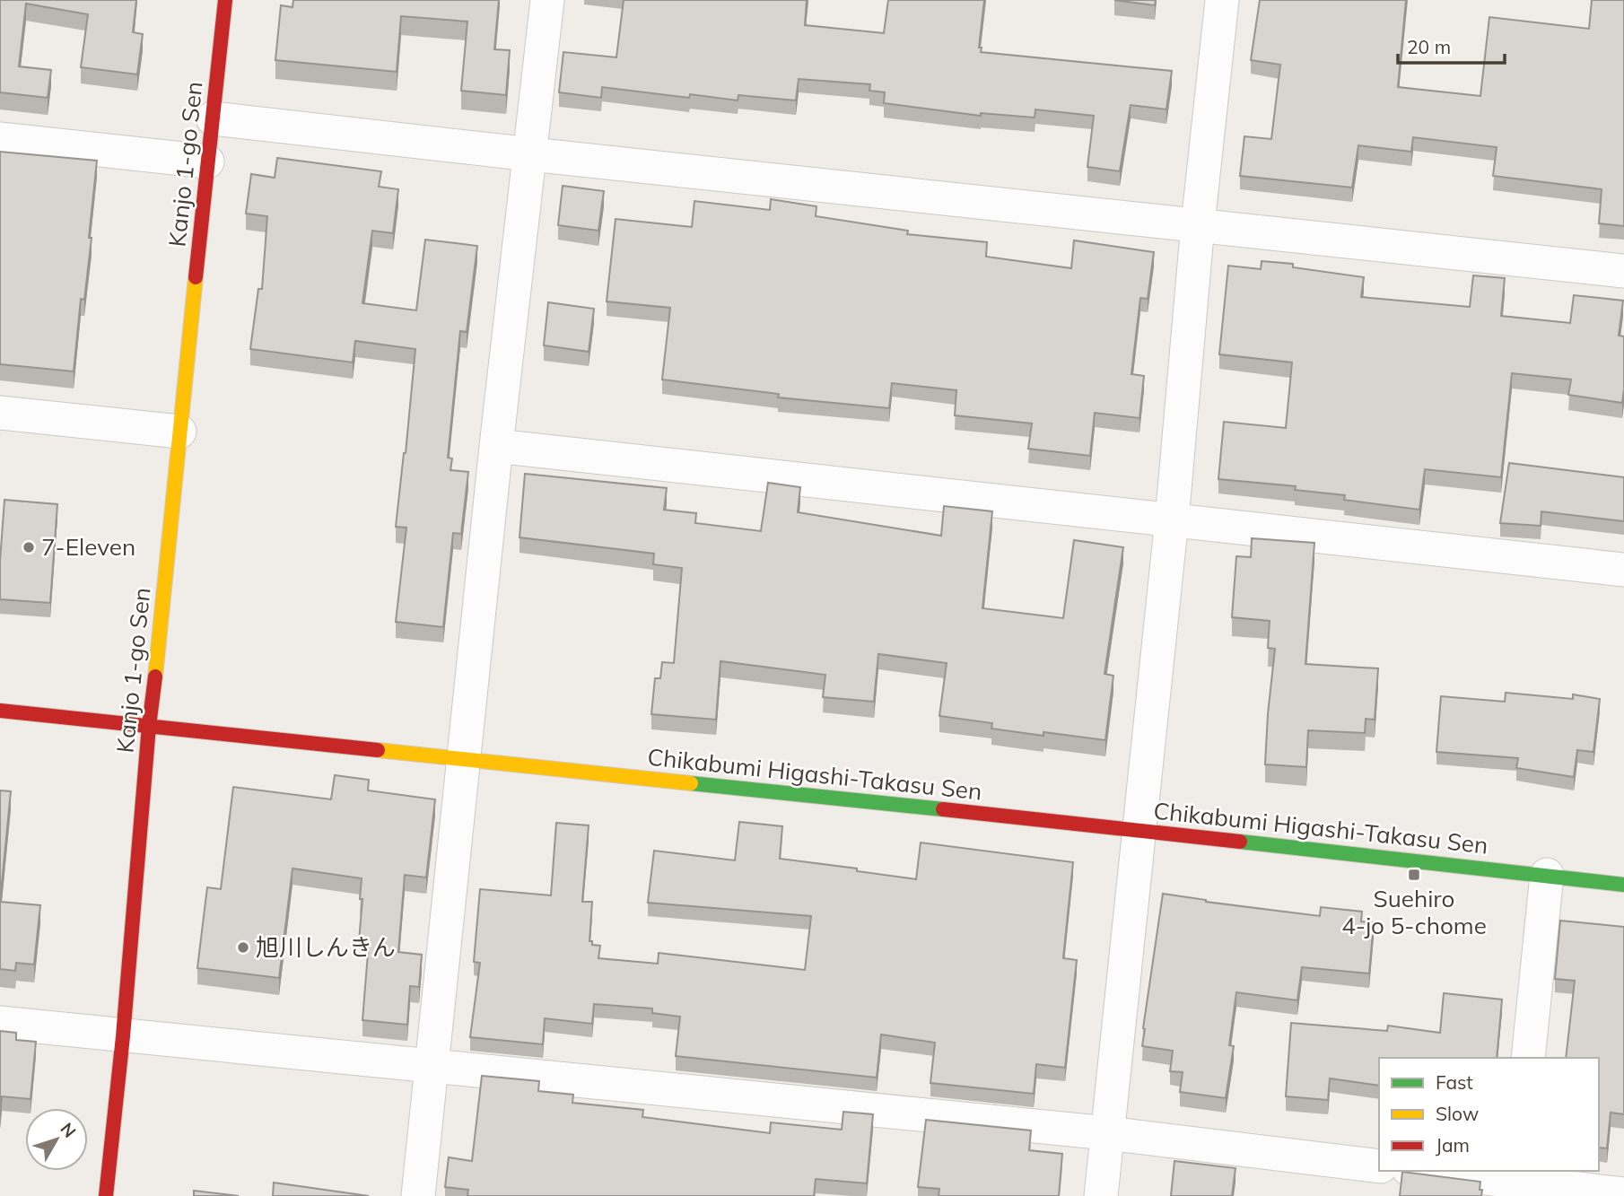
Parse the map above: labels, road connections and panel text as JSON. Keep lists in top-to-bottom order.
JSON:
{
  "streets": {
    "street": ["Kanjo 1-go Sen", "Chikabumi Higashi-Takasu Sen"]
  },
  "crossings": [
    ["Kanjo 1-go Sen", "Chikabumi Higashi-Takasu Sen"]
  ],
  "places": {
    "other": ["7-Eleven", "旭川しんきん"],
    "transit": ["Suehiro 4-jo 5-chome"]
  },
  "legend": ["Fast", "Slow", "Jam"],
  "scale_bar": "20 m",
  "north": "top right"
}
